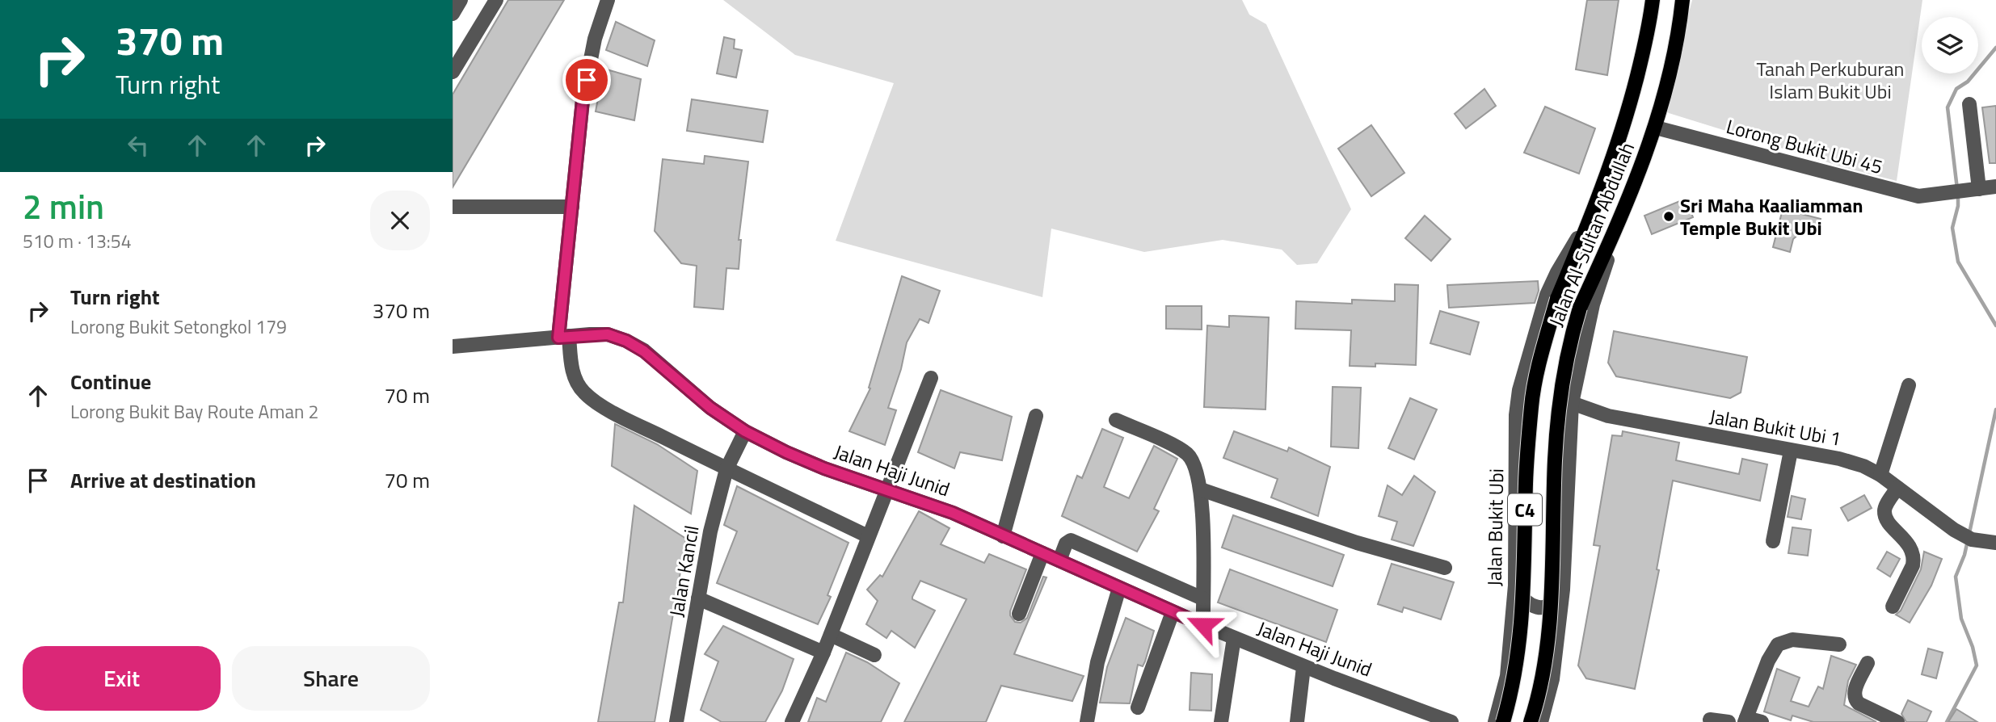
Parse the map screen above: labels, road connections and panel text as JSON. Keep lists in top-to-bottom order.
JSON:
{
  "streets": {
    "main road": ["Jalan Al-Sultan Abdullah", "C4"],
    "street": [
      "Lorong Bukit Ubi 45",
      "Jalan Bukit Ubi 1",
      "Jalan Haji Junid",
      "Jalan Bukit Ubi",
      "Jalan Kancil"
    ]
  },
  "crossings": [
    ["Lorong Bukit Ubi 45", "Jalan Al-Sultan Abdullah"],
    ["Jalan Al-Sultan Abdullah", "C4"],
    ["Jalan Al-Sultan Abdullah", "Jalan Bukit Ubi"],
    ["Jalan Bukit Ubi 1", "C4"],
    ["Jalan Haji Junid", "Jalan Kancil"]
  ],
  "parks": ["Tanah Perkuburan Islam Bukit Ubi"],
  "places": ["Sri Maha Kaaliamman Temple Bukit Ubi"],
  "page": {
    "turn": ["370 m", "Turn right"],
    "heading": ["2 min", "510 m · 13:54"],
    "list": [
      {
        "name": "Turn right",
        "note": "Lorong Bukit Setongkol 179",
        "value": "370 m"
      },
      {
        "name": "Continue",
        "note": "Lorong Bukit Bay Route Aman 2",
        "value": "70 m"
      },
      {
        "name": "Arrive at destination",
        "value": "70 m"
      }
    ],
    "buttons": ["Exit", "Share"]
  }
}
